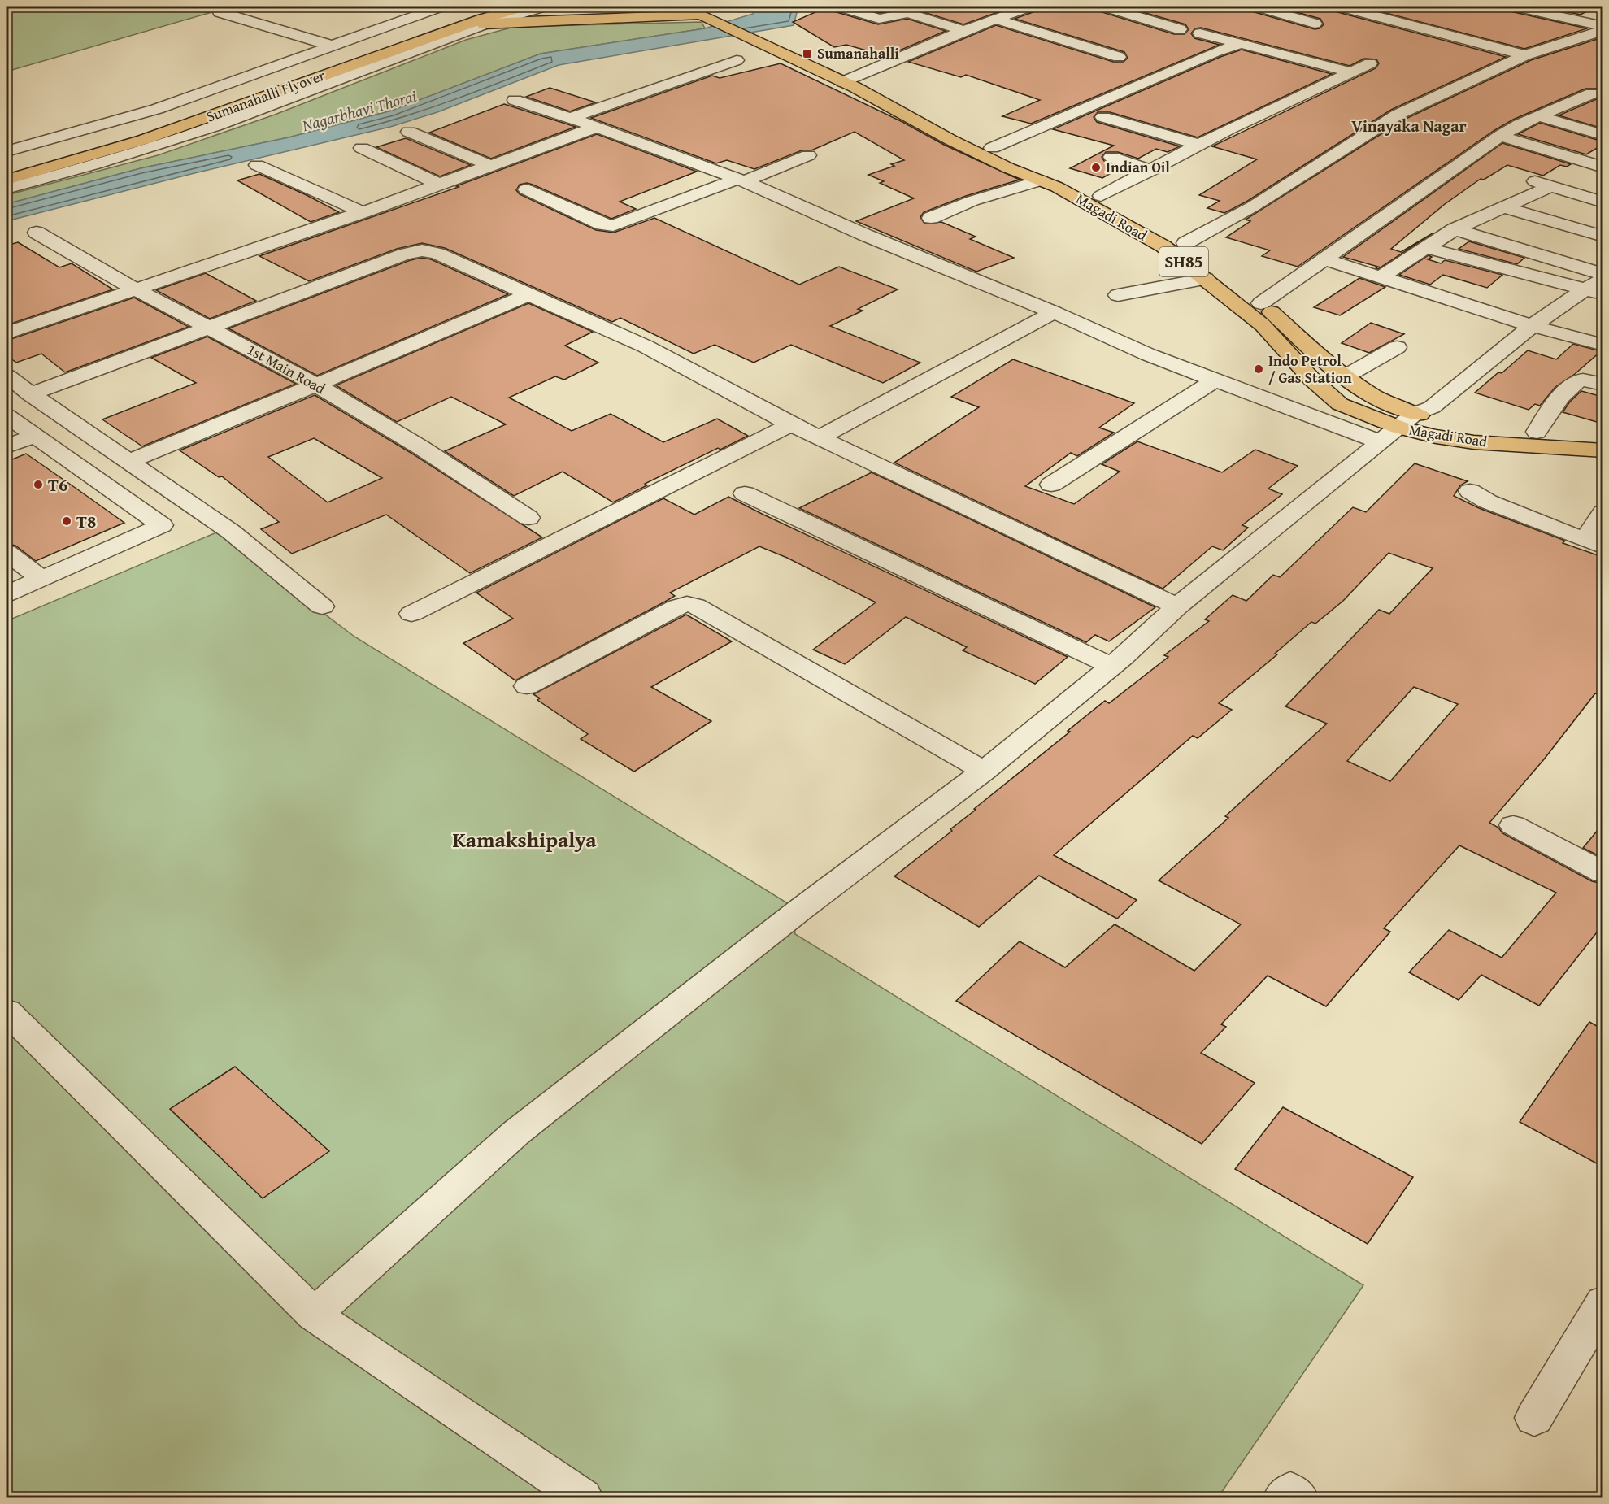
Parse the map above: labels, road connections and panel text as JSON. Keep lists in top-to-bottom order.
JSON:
{
  "streets": {
    "main road": ["Sumanahalli Flyover", "Magadi Road", "SH85"],
    "street": ["1st Main Road"]
  },
  "districts": ["Vinayaka Nagar", "Kamakshipalya"],
  "water": ["Nagarbhavi Thorai"],
  "places": {
    "transit": ["Sumanahalli"],
    "other": [
      "Indian Oil",
      "Indo Petrol / Gas Station",
      "T6",
      "T8"
    ]
  }
}
